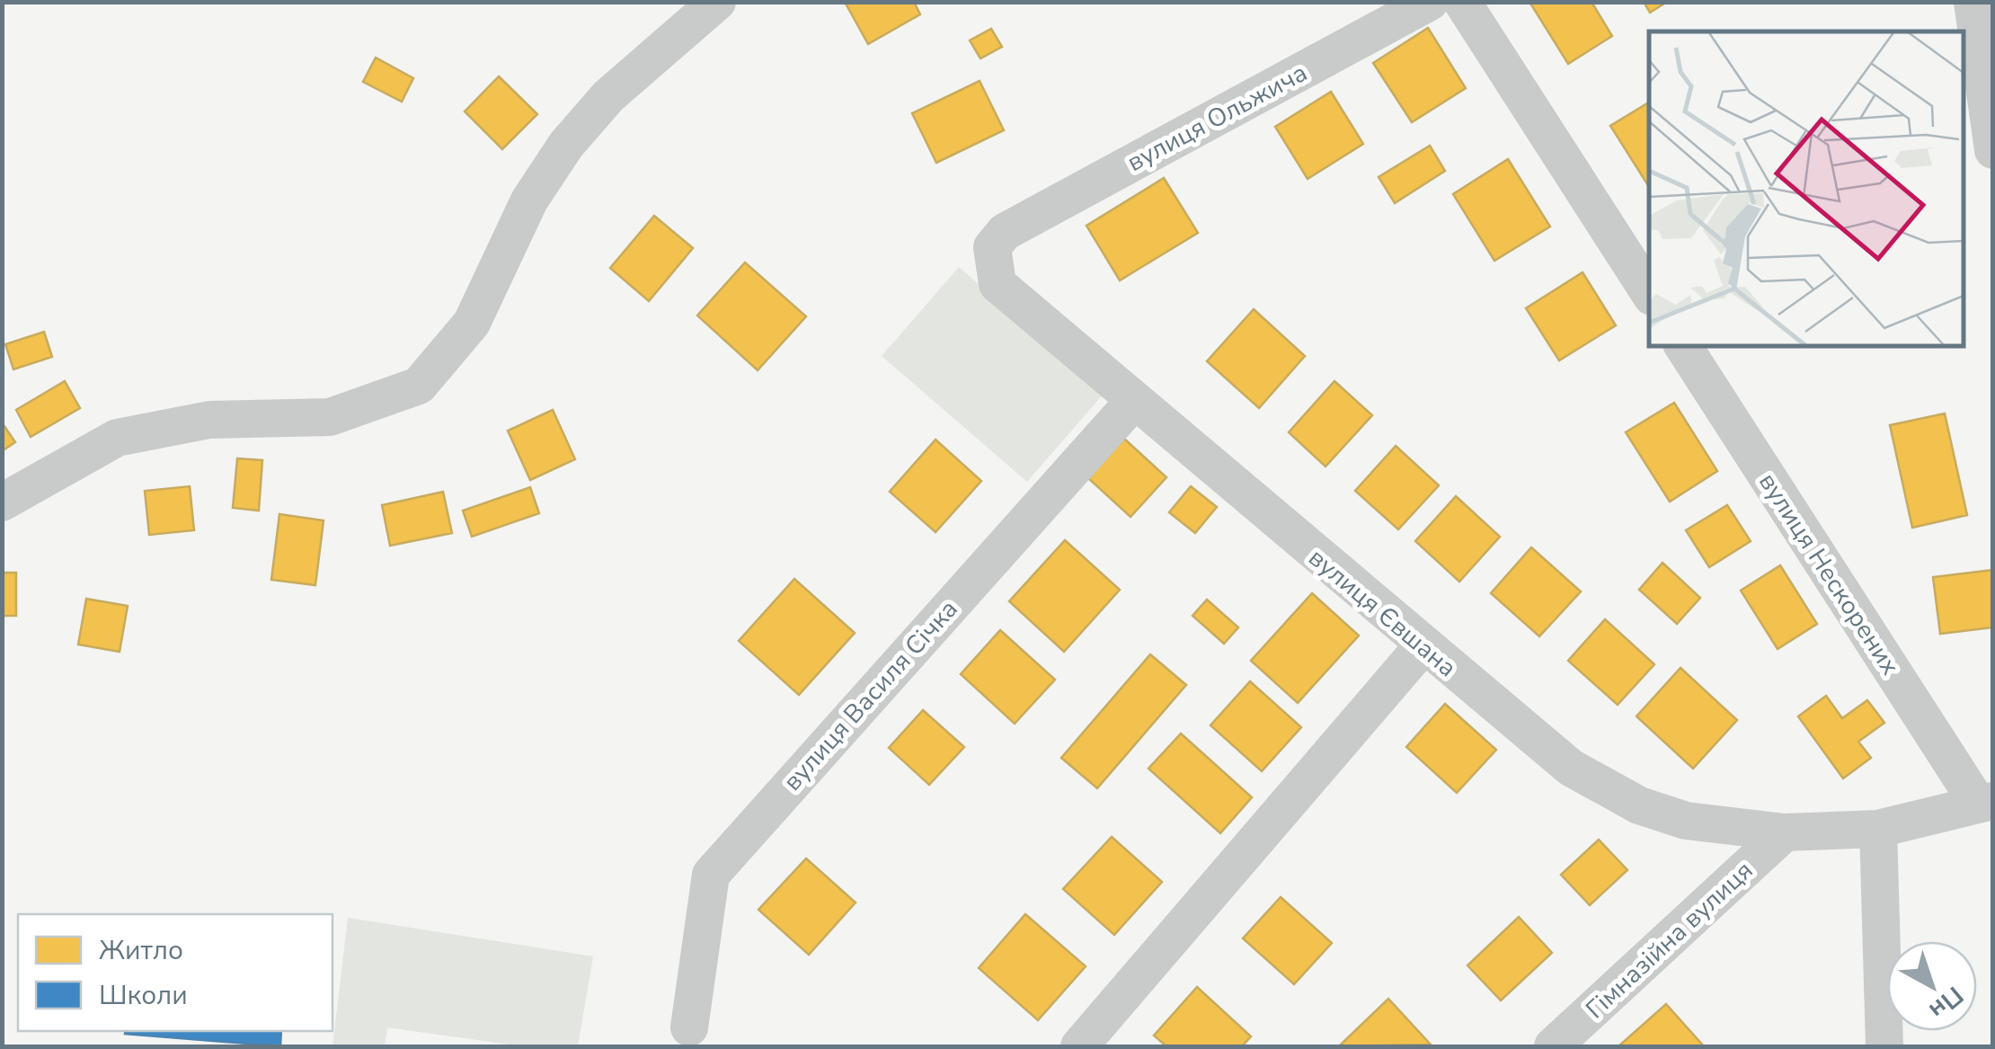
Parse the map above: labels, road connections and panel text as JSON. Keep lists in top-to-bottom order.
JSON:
{
  "streets": {
    "street": [
      "вулиця Ольжича",
      "вулиця Нескорених",
      "вулиця Євшана",
      "вулиця Василя Січка",
      "Гімназійна вулиця"
    ]
  },
  "crossings": [
    ["вулиця Ольжича", "вулиця Євшана"],
    ["вулиця Нескорених", "вулиця Євшана"],
    ["вулиця Євшана", "вулиця Василя Січка"],
    ["вулиця Євшана", "Гімназійна вулиця"]
  ],
  "legend": ["Житло", "Школи"],
  "north": "bottom right"
}
